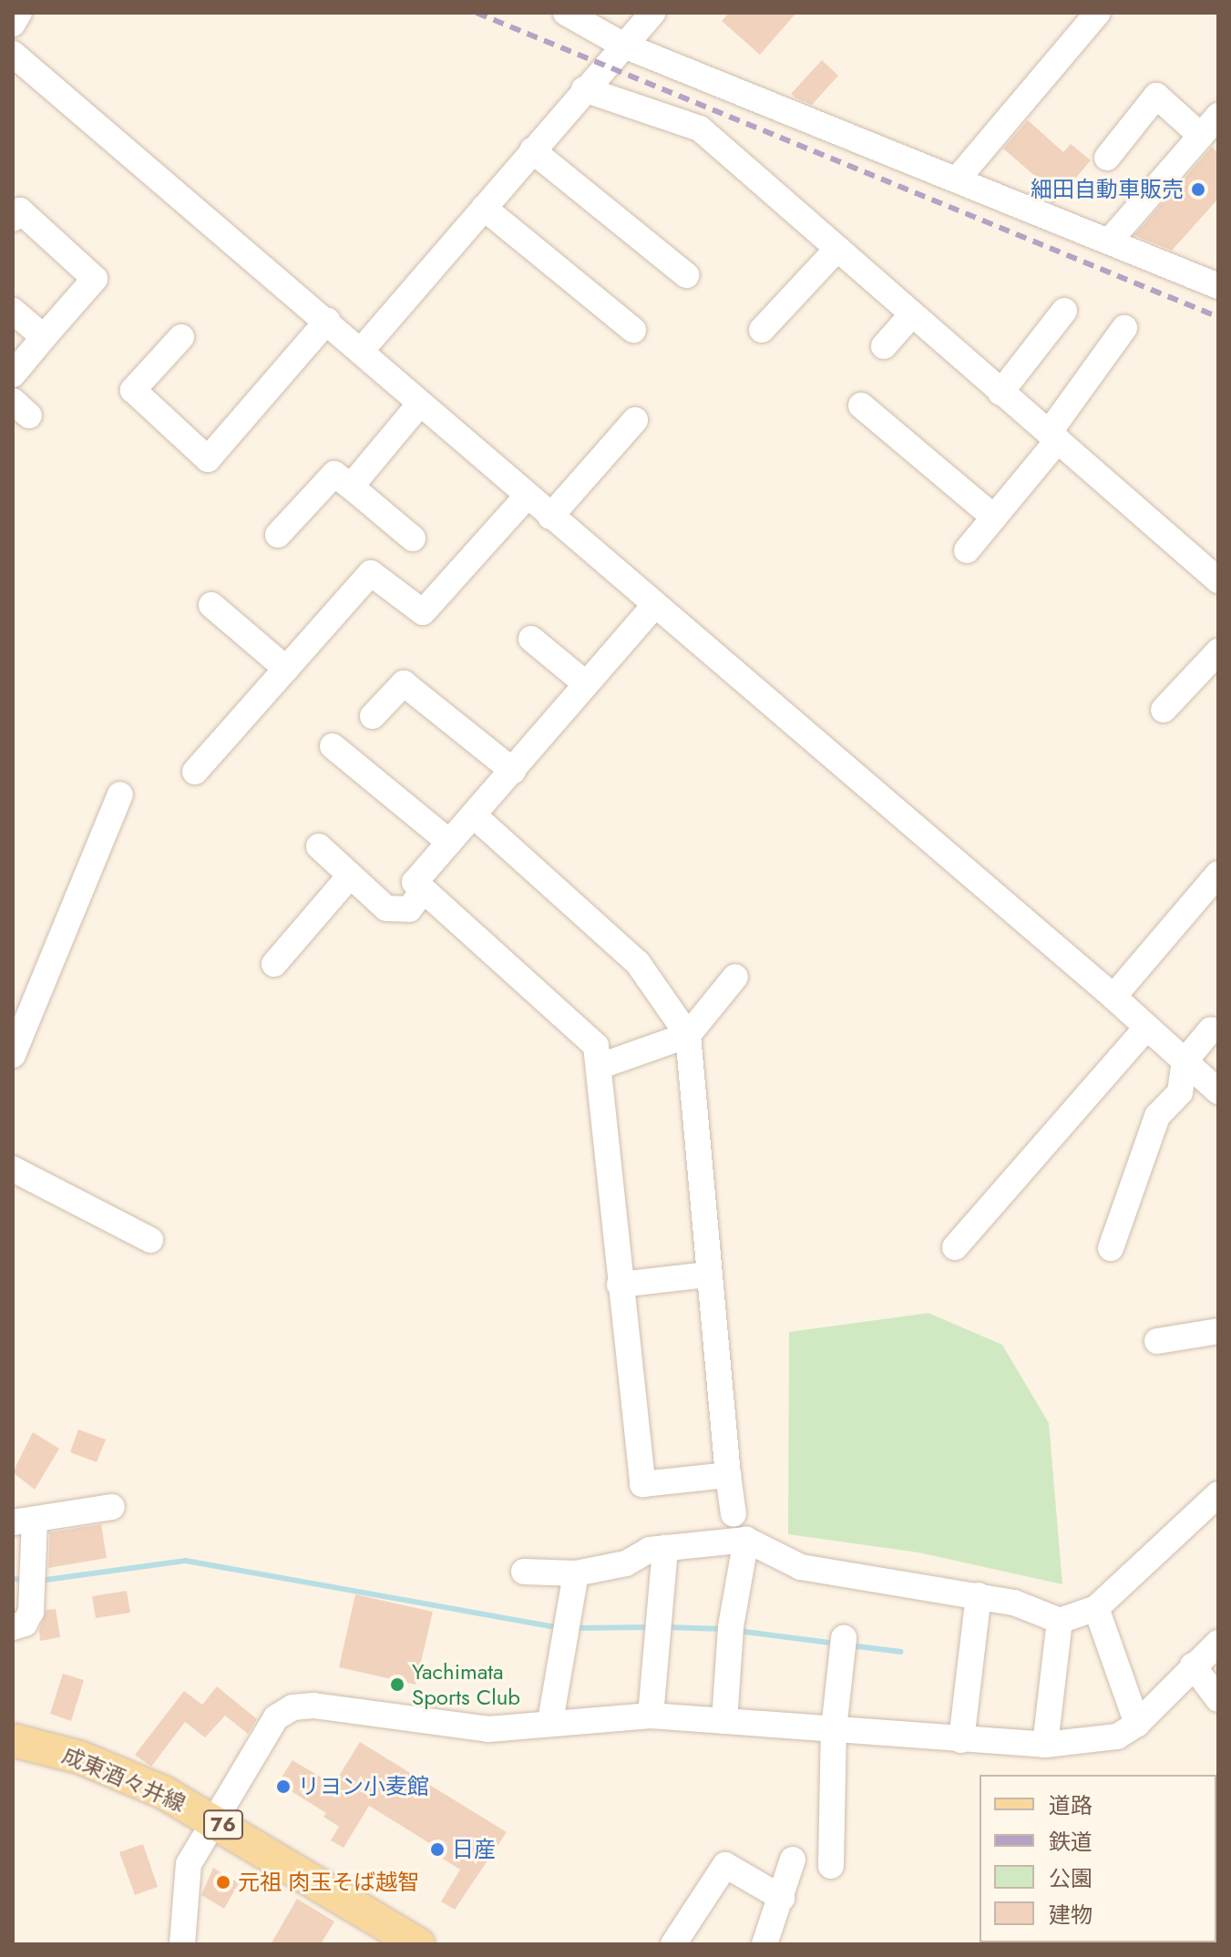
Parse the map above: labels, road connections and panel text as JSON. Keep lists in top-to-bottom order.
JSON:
{
  "streets": {
    "main road": ["成東酒々井線", "76"]
  },
  "places": [
    "細田自動車販売",
    "Yachimata Sports Club",
    "リヨン小麦館",
    "日産",
    "元祖 肉玉そば越智"
  ],
  "legend": [
    "道路",
    "鉄道",
    "公園",
    "建物"
  ]
}
